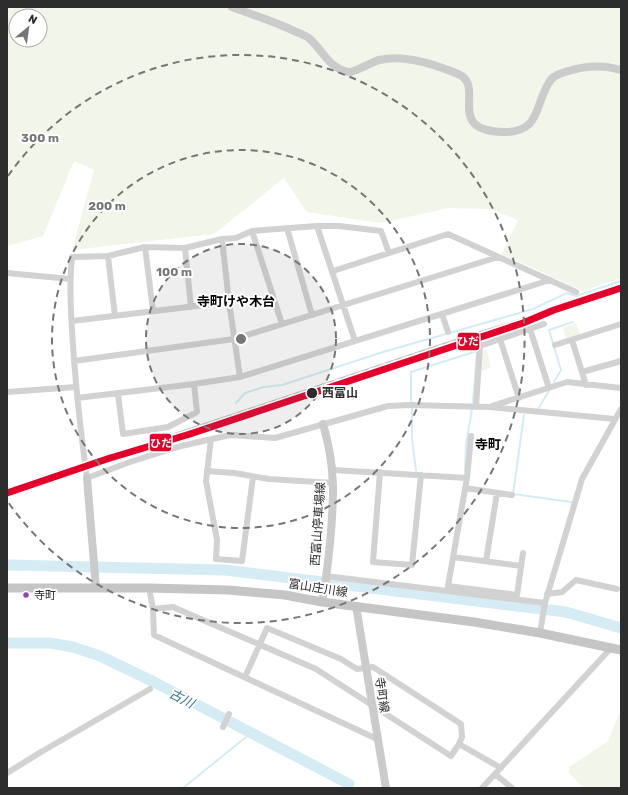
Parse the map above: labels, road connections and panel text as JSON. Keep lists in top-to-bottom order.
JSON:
{
  "streets": {
    "main road": ["富山庄川線"],
    "street": ["西富山停車場線", "寺町線"]
  },
  "crossings": [
    ["西富山停車場線", "富山庄川線"],
    ["富山庄川線", "寺町線"]
  ],
  "districts": ["寺町けや木台", "寺町"],
  "water": ["古川"],
  "places": ["西富山", "寺町"],
  "lines": ["transit line ひだ"],
  "north": "top right",
  "rings": ["300 m", "200 m", "100 m"]
}
